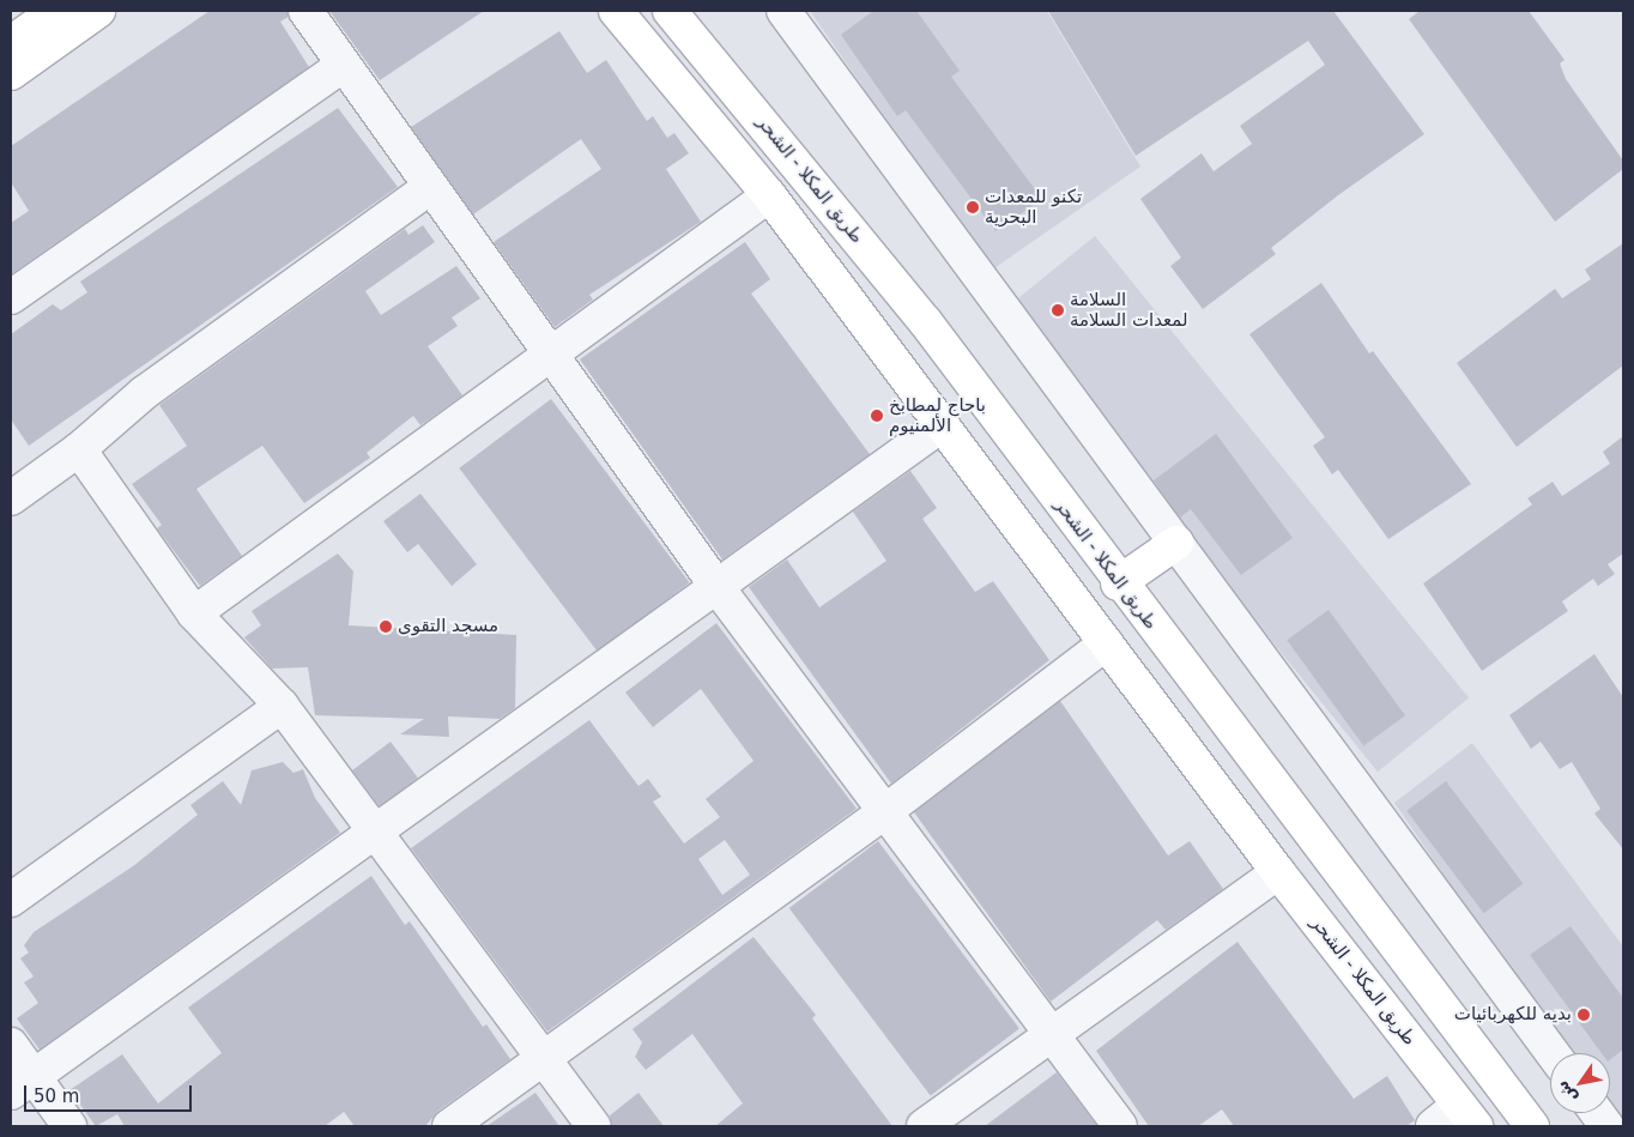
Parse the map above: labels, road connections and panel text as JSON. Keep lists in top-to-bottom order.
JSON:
{
  "streets": {
    "highway": ["طريق المكلا - الشحر"]
  },
  "places": [
    "تكنو للمعدات البحرية",
    "السلامة لمعدات السلامة",
    "باحاج لمطابخ الألمنيوم",
    "مسجد التقوى",
    "بديه للكهربائيات"
  ],
  "scale_bar": "50 m",
  "north": "bottom left"
}
